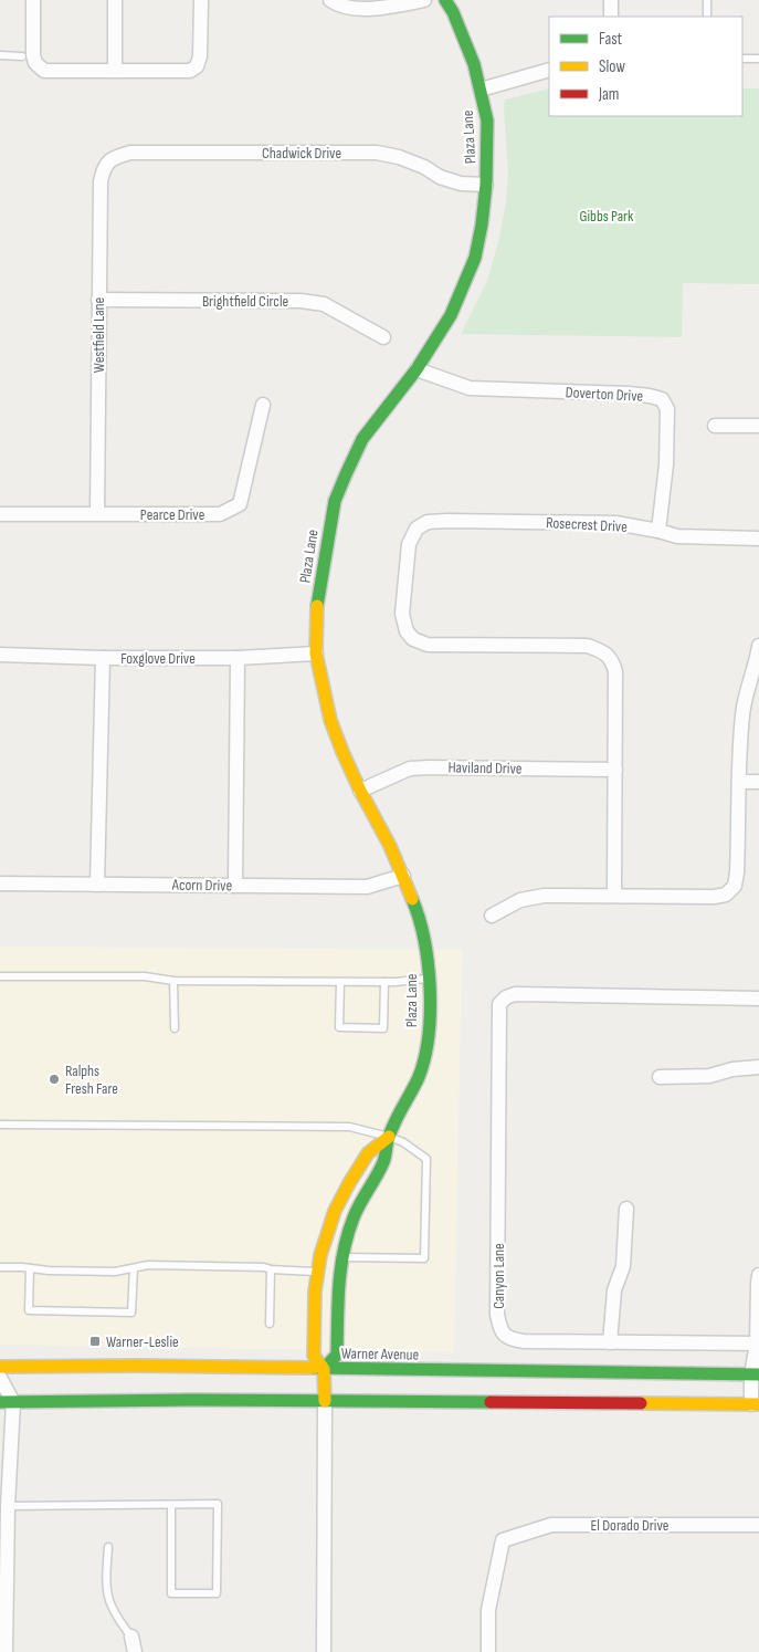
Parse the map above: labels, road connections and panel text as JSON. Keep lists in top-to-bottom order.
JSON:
{
  "streets": {
    "street": [
      "Plaza Lane",
      "Chadwick Drive",
      "Brightfield Circle",
      "Westfield Lane",
      "Doverton Drive",
      "Pearce Drive",
      "Rosecrest Drive",
      "Foxglove Drive",
      "Haviland Drive",
      "Acorn Drive",
      "Canyon Lane",
      "Warner Avenue",
      "El Dorado Drive"
    ]
  },
  "crossings": [
    ["Plaza Lane", "Chadwick Drive"],
    ["Plaza Lane", "Doverton Drive"],
    ["Plaza Lane", "Foxglove Drive"],
    ["Plaza Lane", "Haviland Drive"],
    ["Plaza Lane", "Acorn Drive"],
    ["Plaza Lane", "Warner Avenue"],
    ["Chadwick Drive", "Westfield Lane"],
    ["Brightfield Circle", "Westfield Lane"],
    ["Westfield Lane", "Pearce Drive"],
    ["Doverton Drive", "Rosecrest Drive"],
    ["Rosecrest Drive", "Haviland Drive"]
  ],
  "parks": ["Gibbs Park"],
  "places": {
    "other": ["Ralphs Fresh Fare"],
    "transit": ["Warner-Leslie"]
  },
  "legend": ["Fast", "Slow", "Jam"]
}
